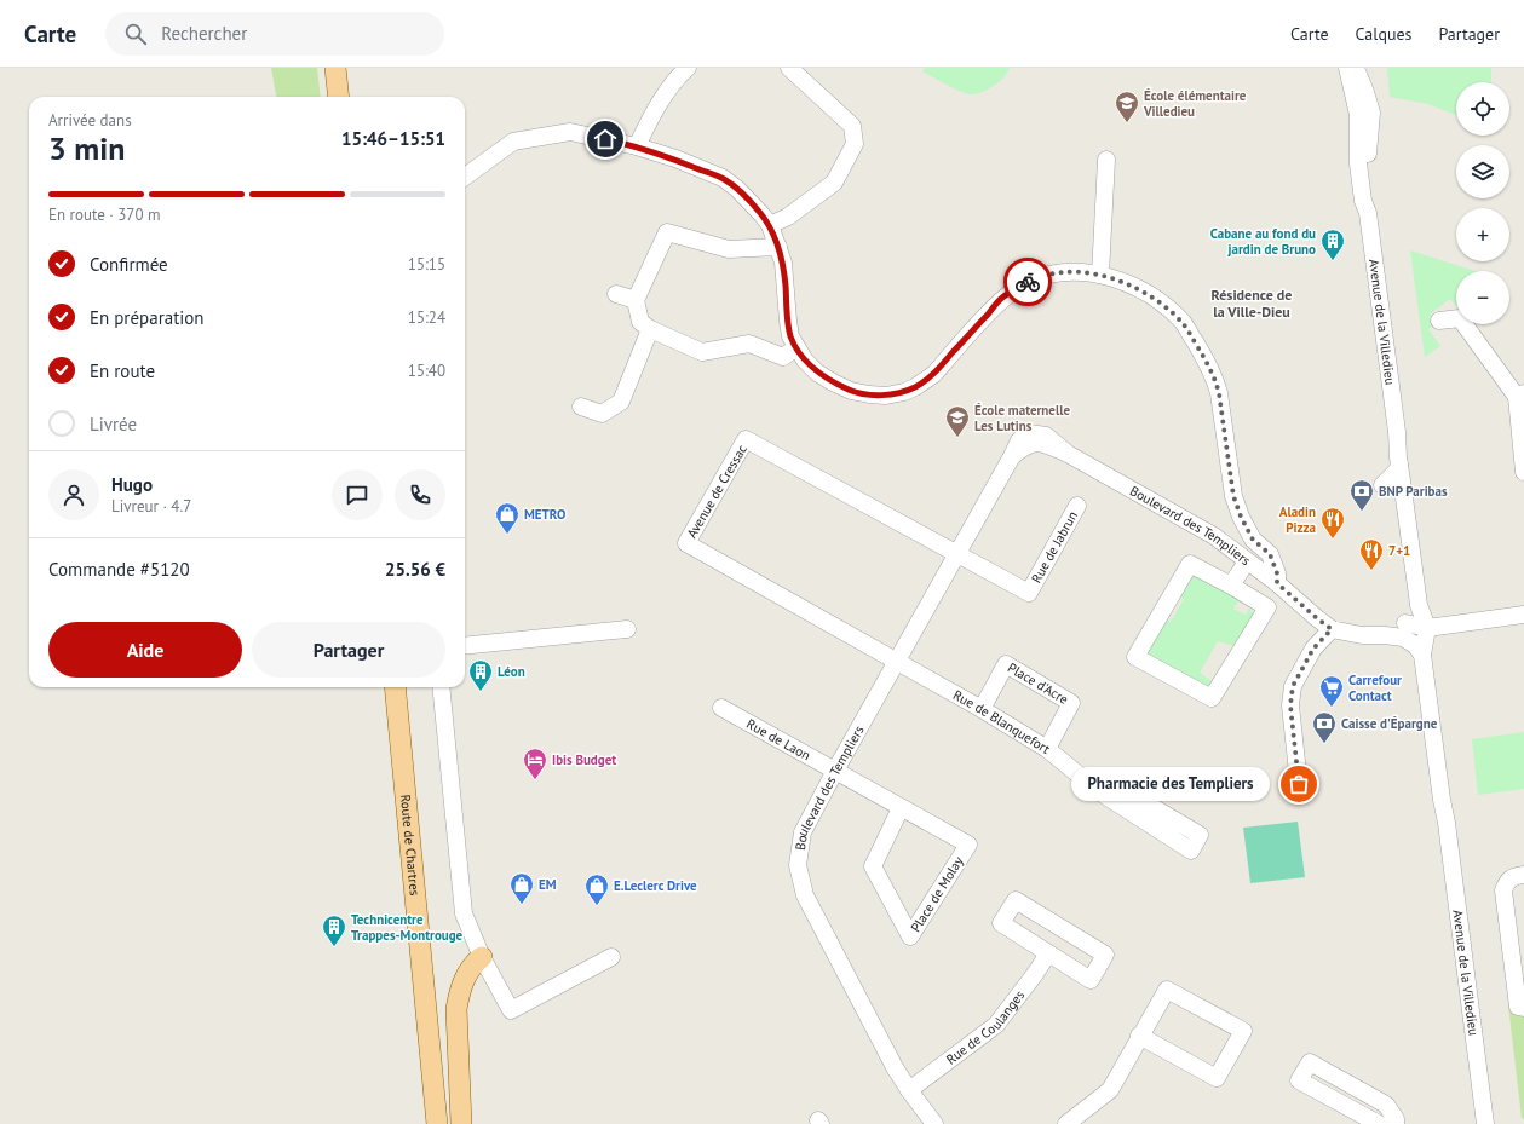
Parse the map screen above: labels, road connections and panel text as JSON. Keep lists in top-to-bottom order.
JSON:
{
  "streets": {
    "main road": ["Route de Chartres"],
    "street": [
      "Avenue de la Villedieu",
      "Avenue de Cressac",
      "Boulevard des Templiers",
      "Rue de Jabrun",
      "Place d'Acre",
      "Rue de Blanquefort",
      "Rue de Laon",
      "Place de Molay",
      "Rue de Coulanges"
    ]
  },
  "crossings": [
    ["Avenue de la Villedieu", "Boulevard des Templiers"],
    ["Avenue de Cressac", "Boulevard des Templiers"],
    ["Avenue de Cressac", "Rue de Jabrun"],
    ["Avenue de Cressac", "Rue de Blanquefort"],
    ["Boulevard des Templiers", "Rue de Jabrun"],
    ["Boulevard des Templiers", "Rue de Blanquefort"],
    ["Boulevard des Templiers", "Rue de Laon"],
    ["Boulevard des Templiers", "Place de Molay"],
    ["Boulevard des Templiers", "Rue de Coulanges"],
    ["Place d'Acre", "Rue de Blanquefort"],
    ["Rue de Laon", "Place de Molay"]
  ],
  "districts": ["Résidence de la Ville-Dieu"],
  "places": {
    "school or university": ["École élémentaire Villedieu", "École maternelle Les Lutins"],
    "building": ["Cabane au fond du jardin de Bruno", "Léon", "Technicentre Trappes-Montrouge"],
    "bank": ["BNP Paribas", "Caisse d'Épargne"],
    "shop": ["METRO", "EM", "E.Leclerc Drive"],
    "restaurant": ["Aladin Pizza", "7+1"],
    "supermarket": ["Carrefour Contact"],
    "hotel": ["Ibis Budget"],
    "other": ["Pharmacie des Templiers"]
  },
  "page": {
    "header": "Carte",
    "search": "Rechercher",
    "nav": ["Carte", "Calques", "Partager"],
    "map_buttons": ["+", "−"],
    "heading": ["3 min", "Arrivée dans", "15:46–15:51"],
    "panel": [
      "Hugo",
      "Livreur · 4.7",
      "Commande #5120",
      "25.56 €"
    ],
    "bar": "En route · 370 m",
    "list": [
      ["Confirmée", "15:15"],
      ["En préparation", "15:24"],
      ["En route", "15:40"],
      "Livrée"
    ],
    "buttons": ["Aide", "Partager"],
    "bubble": "Pharmacie des Templiers"
  }
}
